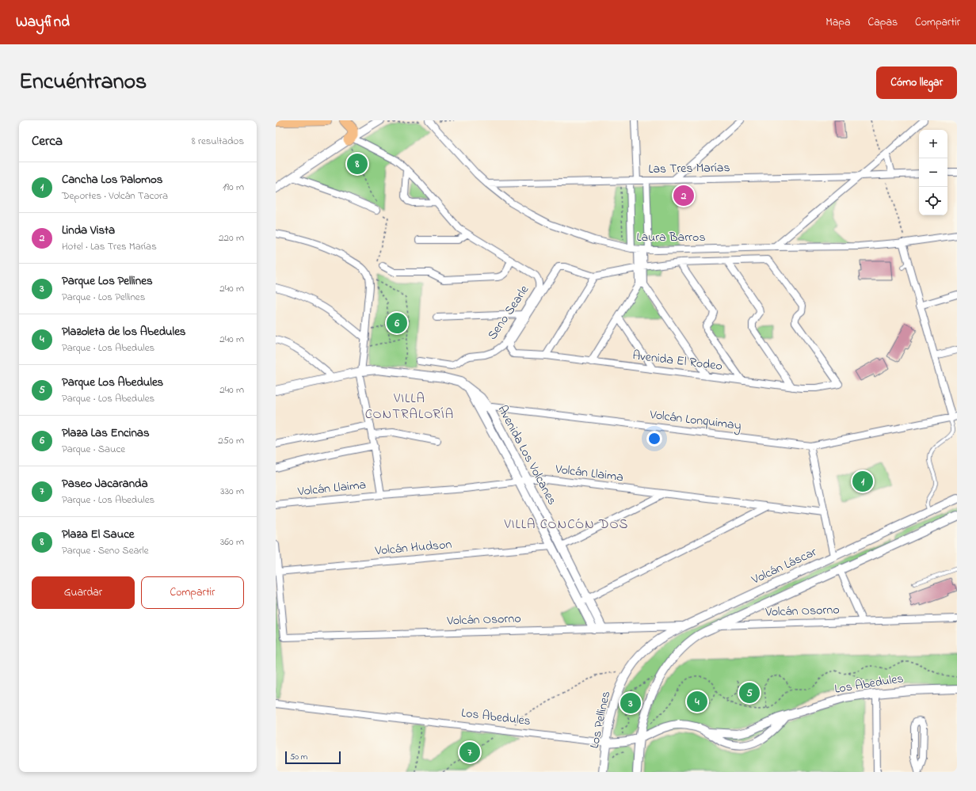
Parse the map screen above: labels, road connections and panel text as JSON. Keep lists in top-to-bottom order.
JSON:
{
  "streets": {
    "street": [
      "Las Tres Marías",
      "Laura Barros",
      "Seno Searle",
      "Avenida El Rodeo",
      "Volcán Lonquimay",
      "Avenida Los Volcanes",
      "Volcán Llaima",
      "Volcán Hudson",
      "Volcán Láscar",
      "Volcán Osorno",
      "Los Abedules",
      "Los Pellines"
    ]
  },
  "crossings": [
    ["Las Tres Marías", "Laura Barros"],
    ["Volcán Lonquimay", "Avenida Los Volcanes"],
    ["Avenida Los Volcanes", "Volcán Llaima"],
    ["Avenida Los Volcanes", "Volcán Hudson"],
    ["Avenida Los Volcanes", "Volcán Osorno"],
    ["Volcán Hudson", "Volcán Osorno"],
    ["Volcán Láscar", "Volcán Osorno"],
    ["Volcán Láscar", "Los Pellines"],
    ["Volcán Osorno", "Los Pellines"],
    ["Los Abedules", "Los Pellines"]
  ],
  "districts": ["VILLA CONTRALORÍA", "VILLA CONCÓN DOS"],
  "scale_bar": "50 m",
  "page": {
    "header": "Wayfind",
    "nav": ["Mapa", "Capas", "Compartir"],
    "title": "Encuéntranos",
    "buttons": [
      "Cómo llegar",
      ["Guardar", "Compartir"]
    ],
    "heading": ["Cerca", "8 resultados"],
    "map_buttons": ["+", "−"],
    "pins": [
      "8",
      "2",
      "6",
      "1",
      "5",
      "4",
      "3",
      "7"
    ],
    "list": [
      {
        "mark": "1",
        "name": "Cancha Los Palomos",
        "note": "Deportes · Volcán Tacora",
        "value": "190 m"
      },
      {
        "mark": "2",
        "name": "Linda Vista",
        "note": "Hotel · Las Tres Marías",
        "value": "220 m"
      },
      {
        "mark": "3",
        "name": "Parque Los Pellines",
        "note": "Parque · Los Pellines",
        "value": "240 m"
      },
      {
        "mark": "4",
        "name": "Plazoleta de los Abedules",
        "note": "Parque · Los Abedules",
        "value": "240 m"
      },
      {
        "mark": "5",
        "name": "Parque Los Abedules",
        "note": "Parque · Los Abedules",
        "value": "240 m"
      },
      {
        "mark": "6",
        "name": "Plaza Las Encinas",
        "note": "Parque · Sauce",
        "value": "250 m"
      },
      {
        "mark": "7",
        "name": "Paseo Jacaranda",
        "note": "Parque · Los Abedules",
        "value": "330 m"
      },
      {
        "mark": "8",
        "name": "Plaza El Sauce",
        "note": "Parque · Seno Searle",
        "value": "360 m"
      }
    ],
    "scale": "50 m"
  }
}
